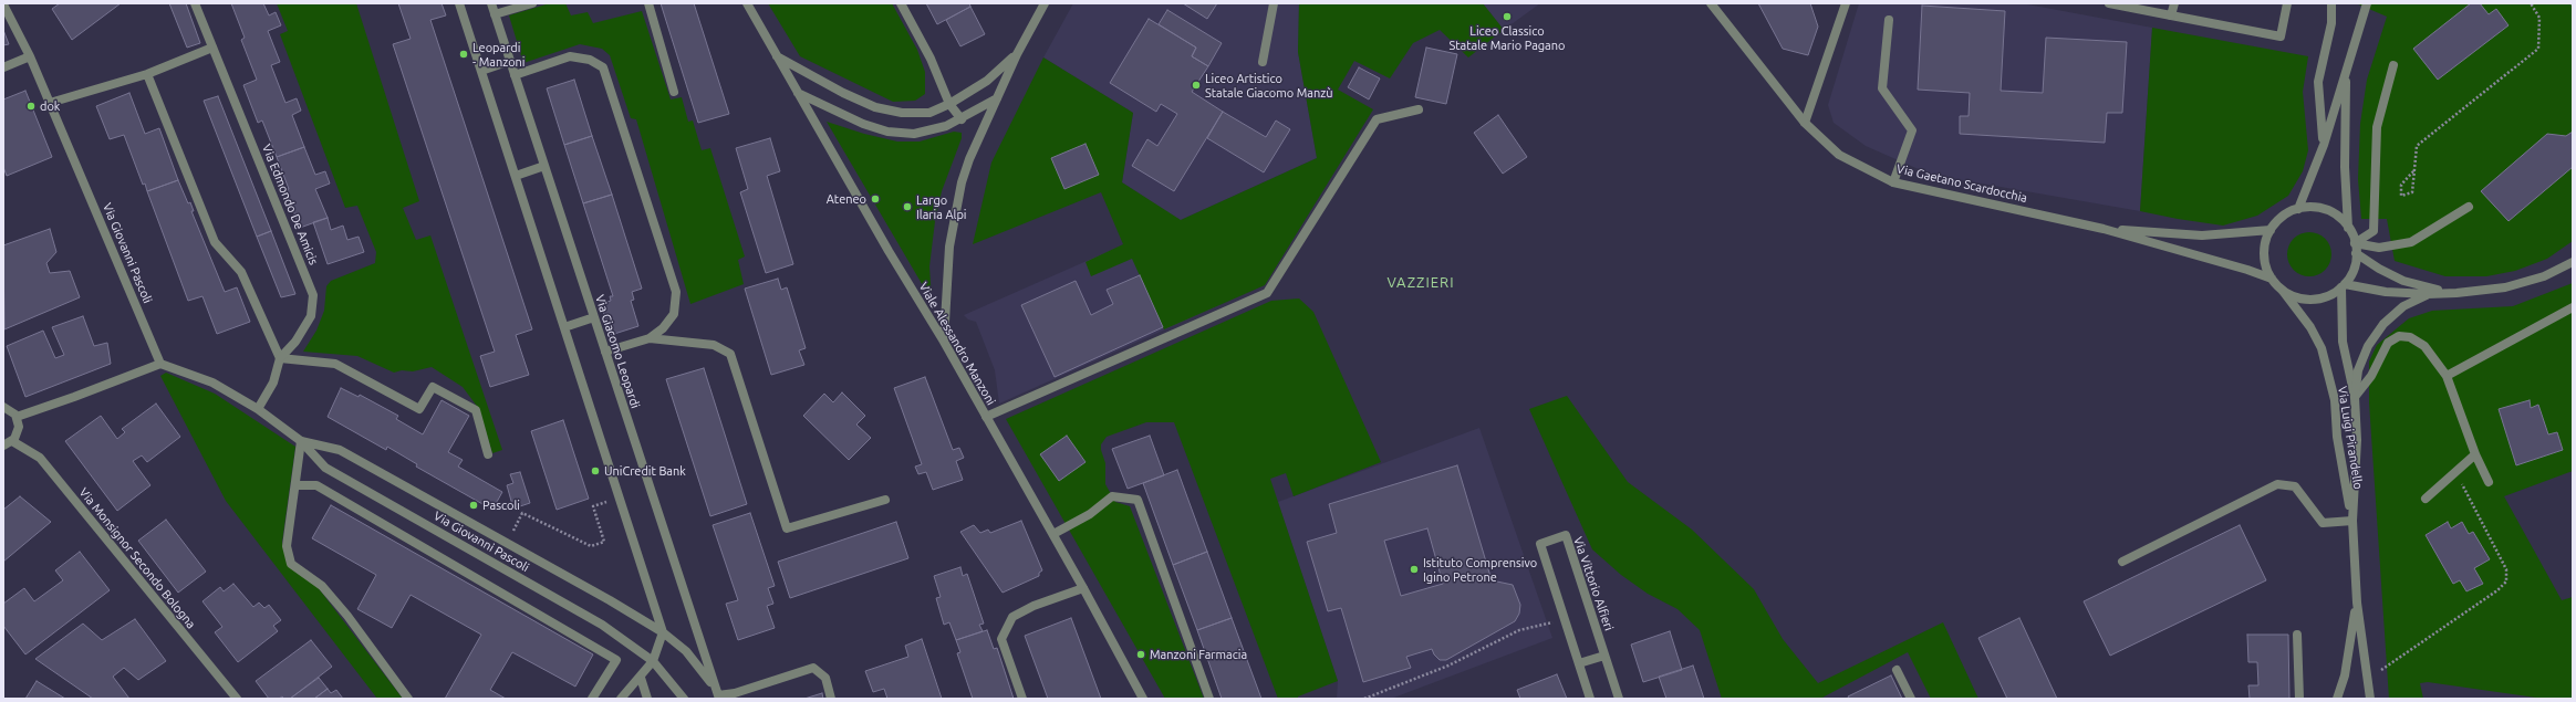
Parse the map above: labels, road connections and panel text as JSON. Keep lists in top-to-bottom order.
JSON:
{
  "streets": {
    "street": [
      "Via Gaetano Scardocchia",
      "Via Edmondo De Amicis",
      "Via Giovanni Pascoli",
      "Viale Alessandro Manzoni",
      "Via Giacomo Leopardi",
      "Via Luigi Pirandello",
      "Via Monsignor Secondo Bologna",
      "Via Vittorio Alfieri"
    ]
  },
  "crossings": [
    ["Via Gaetano Scardocchia", "Via Luigi Pirandello"]
  ],
  "districts": ["VAZZIERI"],
  "places": [
    "Liceo Classico Statale Mario Pagano",
    "Leopardi - Manzoni",
    "Liceo Artistico Statale Giacomo Manzù",
    "dok",
    "Ateneo",
    "Largo Ilaria Alpi",
    "UniCredit Bank",
    "Pascoli",
    "Istituto Comprensivo Igino Petrone",
    "Manzoni Farmacia"
  ]
}
